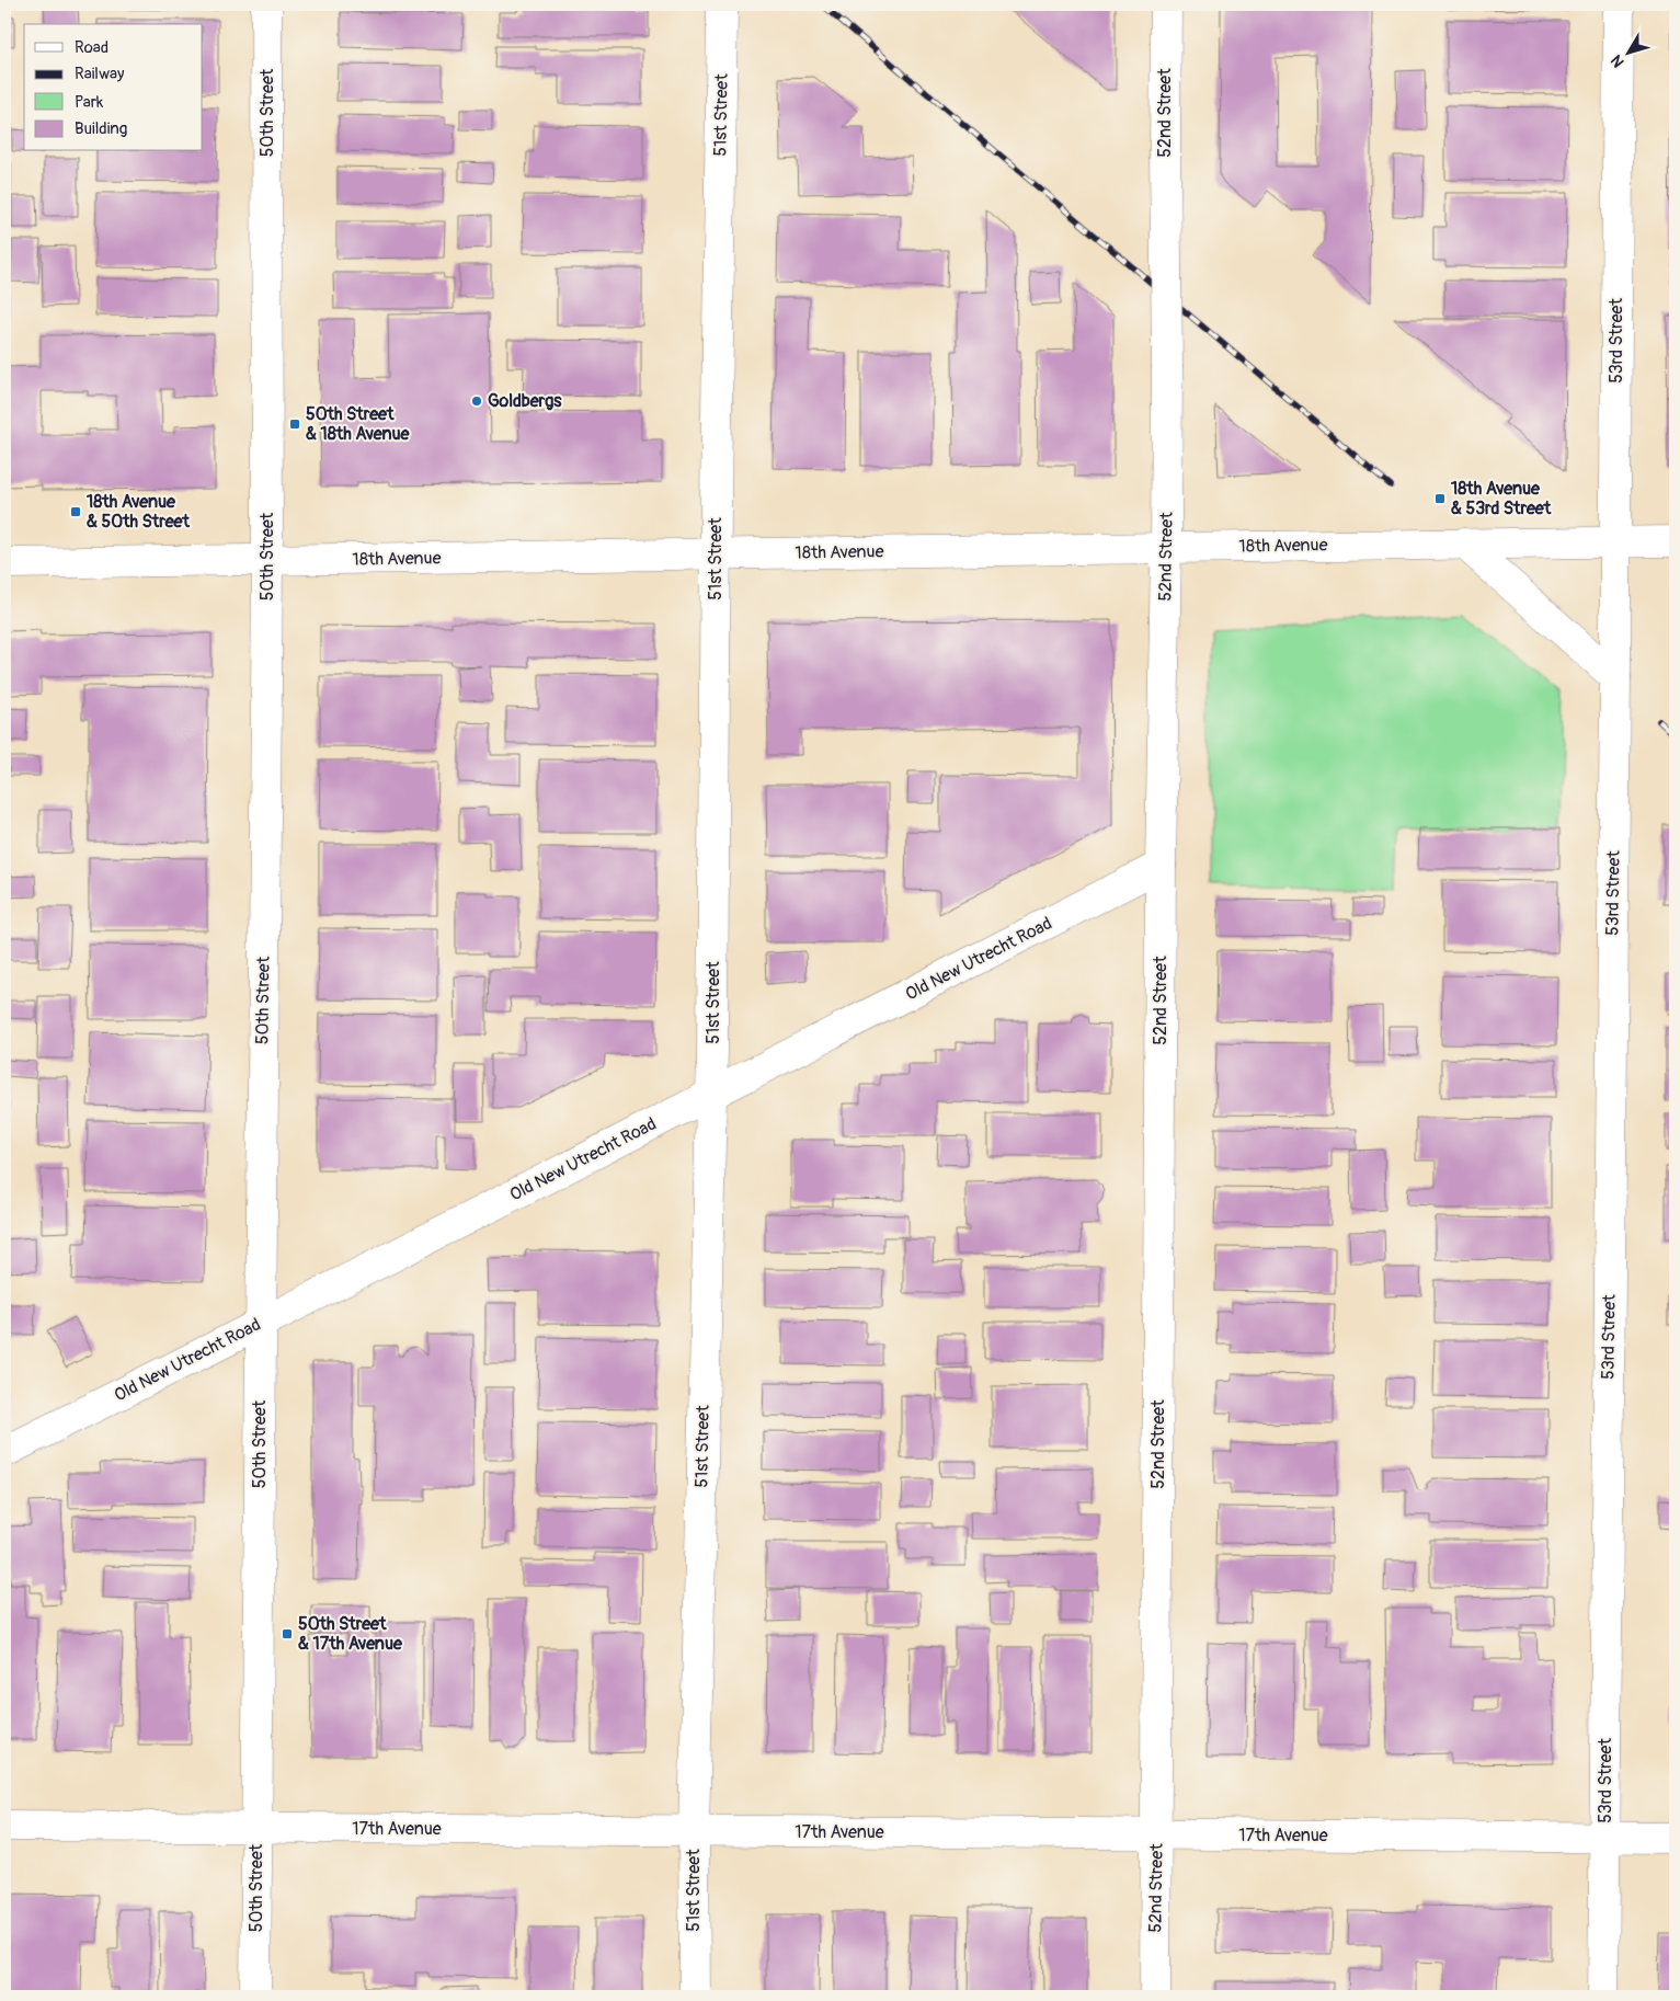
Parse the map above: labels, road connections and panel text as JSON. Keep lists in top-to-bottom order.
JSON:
{
  "streets": {
    "street": [
      "50th Street",
      "52nd Street",
      "51st Street",
      "53rd Street",
      "18th Avenue",
      "Old New Utrecht Road",
      "17th Avenue"
    ]
  },
  "crossings": [
    ["50th Street", "18th Avenue"],
    ["50th Street", "Old New Utrecht Road"],
    ["50th Street", "17th Avenue"],
    ["52nd Street", "18th Avenue"],
    ["52nd Street", "Old New Utrecht Road"],
    ["52nd Street", "17th Avenue"],
    ["51st Street", "18th Avenue"],
    ["51st Street", "Old New Utrecht Road"],
    ["51st Street", "17th Avenue"],
    ["53rd Street", "18th Avenue"],
    ["53rd Street", "17th Avenue"]
  ],
  "places": {
    "other": ["Goldbergs"],
    "transit": [
      "50th Street & 18th Avenue",
      "18th Avenue & 53rd Street",
      "18th Avenue & 50th Street",
      "50th Street & 17th Avenue"
    ]
  },
  "legend": [
    "Road",
    "Railway",
    "Park",
    "Building"
  ],
  "north": "bottom left"
}
